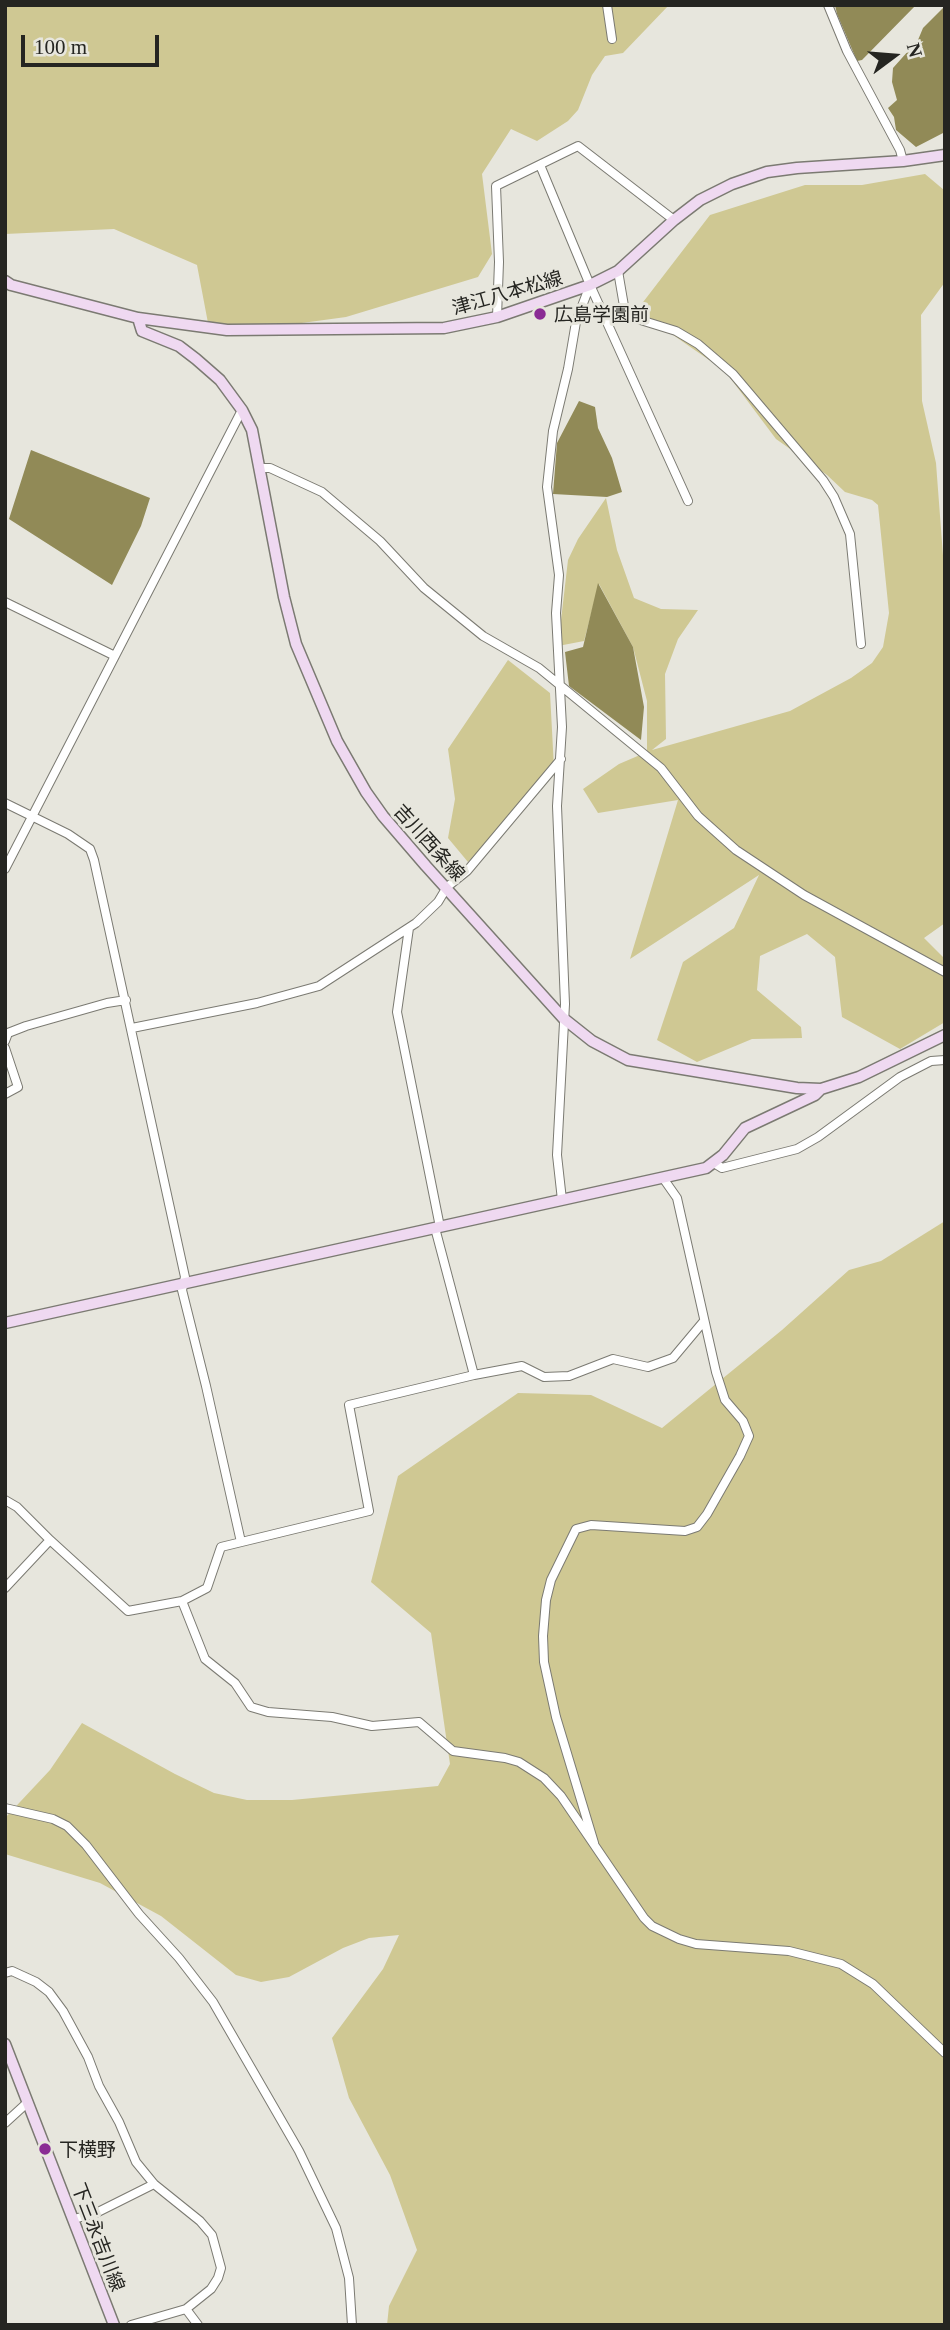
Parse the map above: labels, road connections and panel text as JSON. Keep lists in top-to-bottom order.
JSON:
{
  "streets": {
    "main road": ["津江八本松線", "吉川西条線", "下三永吉川線"]
  },
  "crossings": [
    ["津江八本松線", "吉川西条線"]
  ],
  "places": ["広島学園前", "下横野"],
  "scale_bar": "100 m",
  "north": "right"
}
